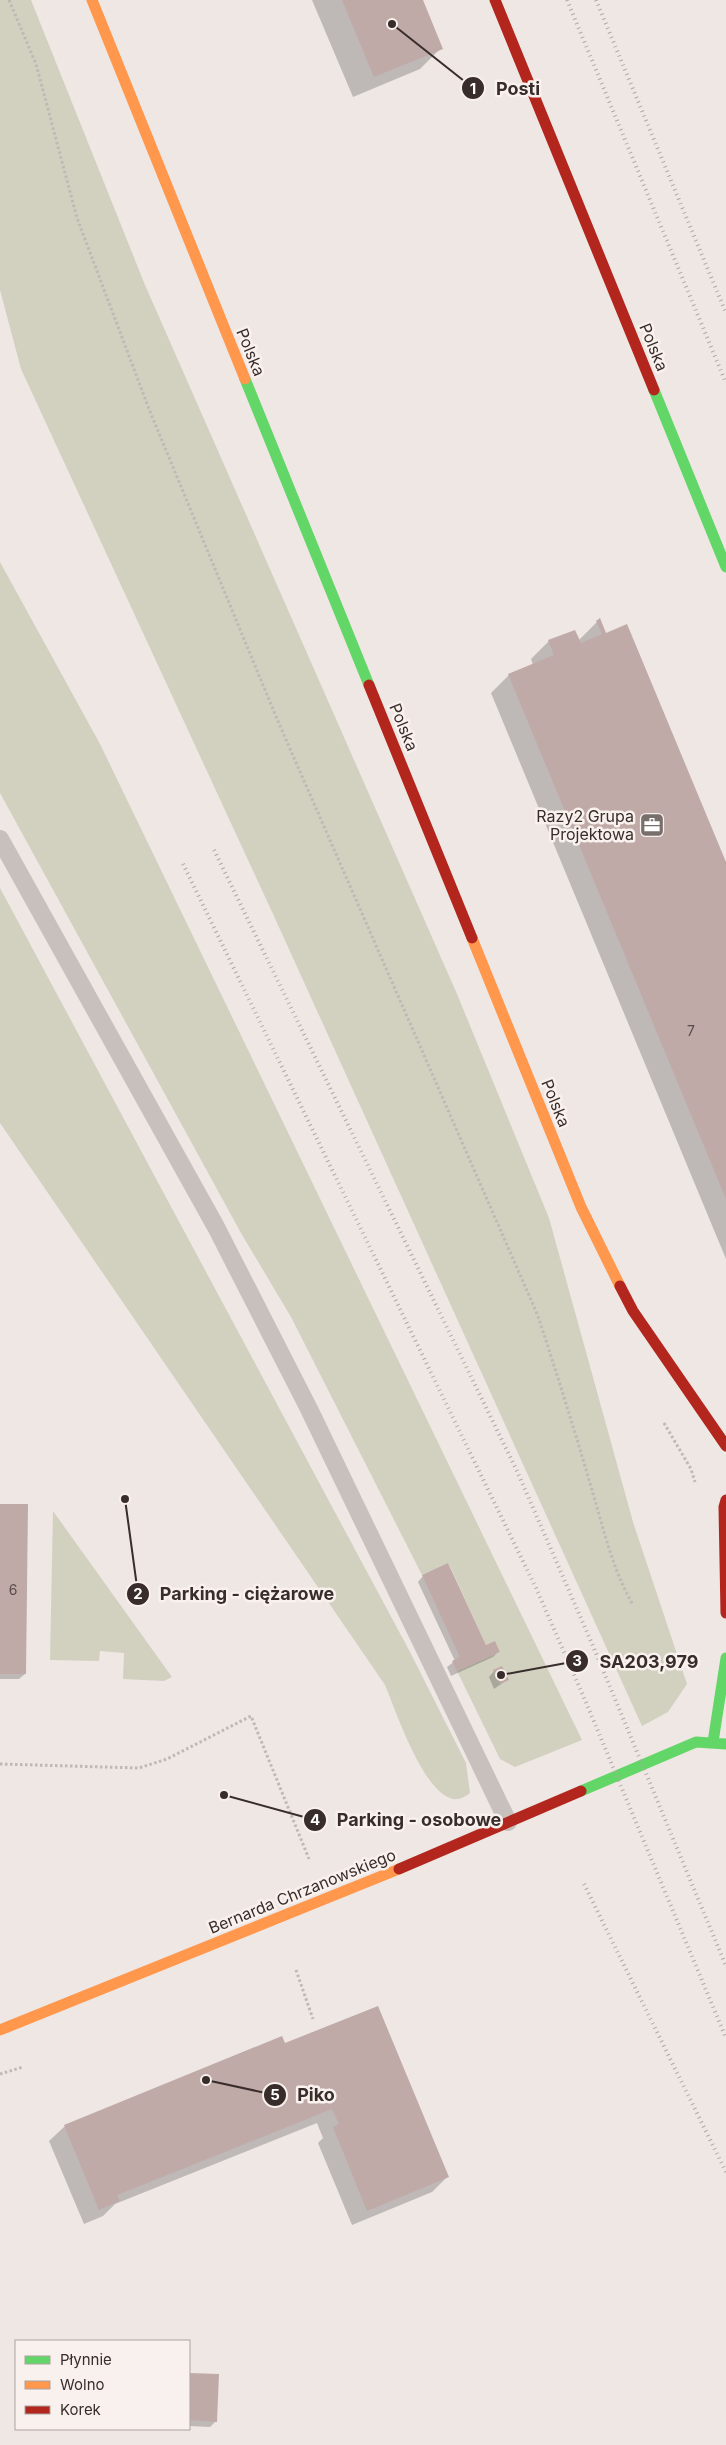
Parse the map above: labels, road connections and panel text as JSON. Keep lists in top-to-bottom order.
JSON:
{
  "streets": {
    "main road": ["Polska", "Bernarda Chrzanowskiego"]
  },
  "places": {
    "other": [
      "Posti",
      "Parking - ciężarowe",
      "SA203,979",
      "Parking - osobowe",
      "Piko"
    ],
    "office": ["Razy2 Grupa Projektowa"]
  },
  "house_numbers": ["7", "6"],
  "legend": ["Płynnie", "Wolno", "Korek"]
}
